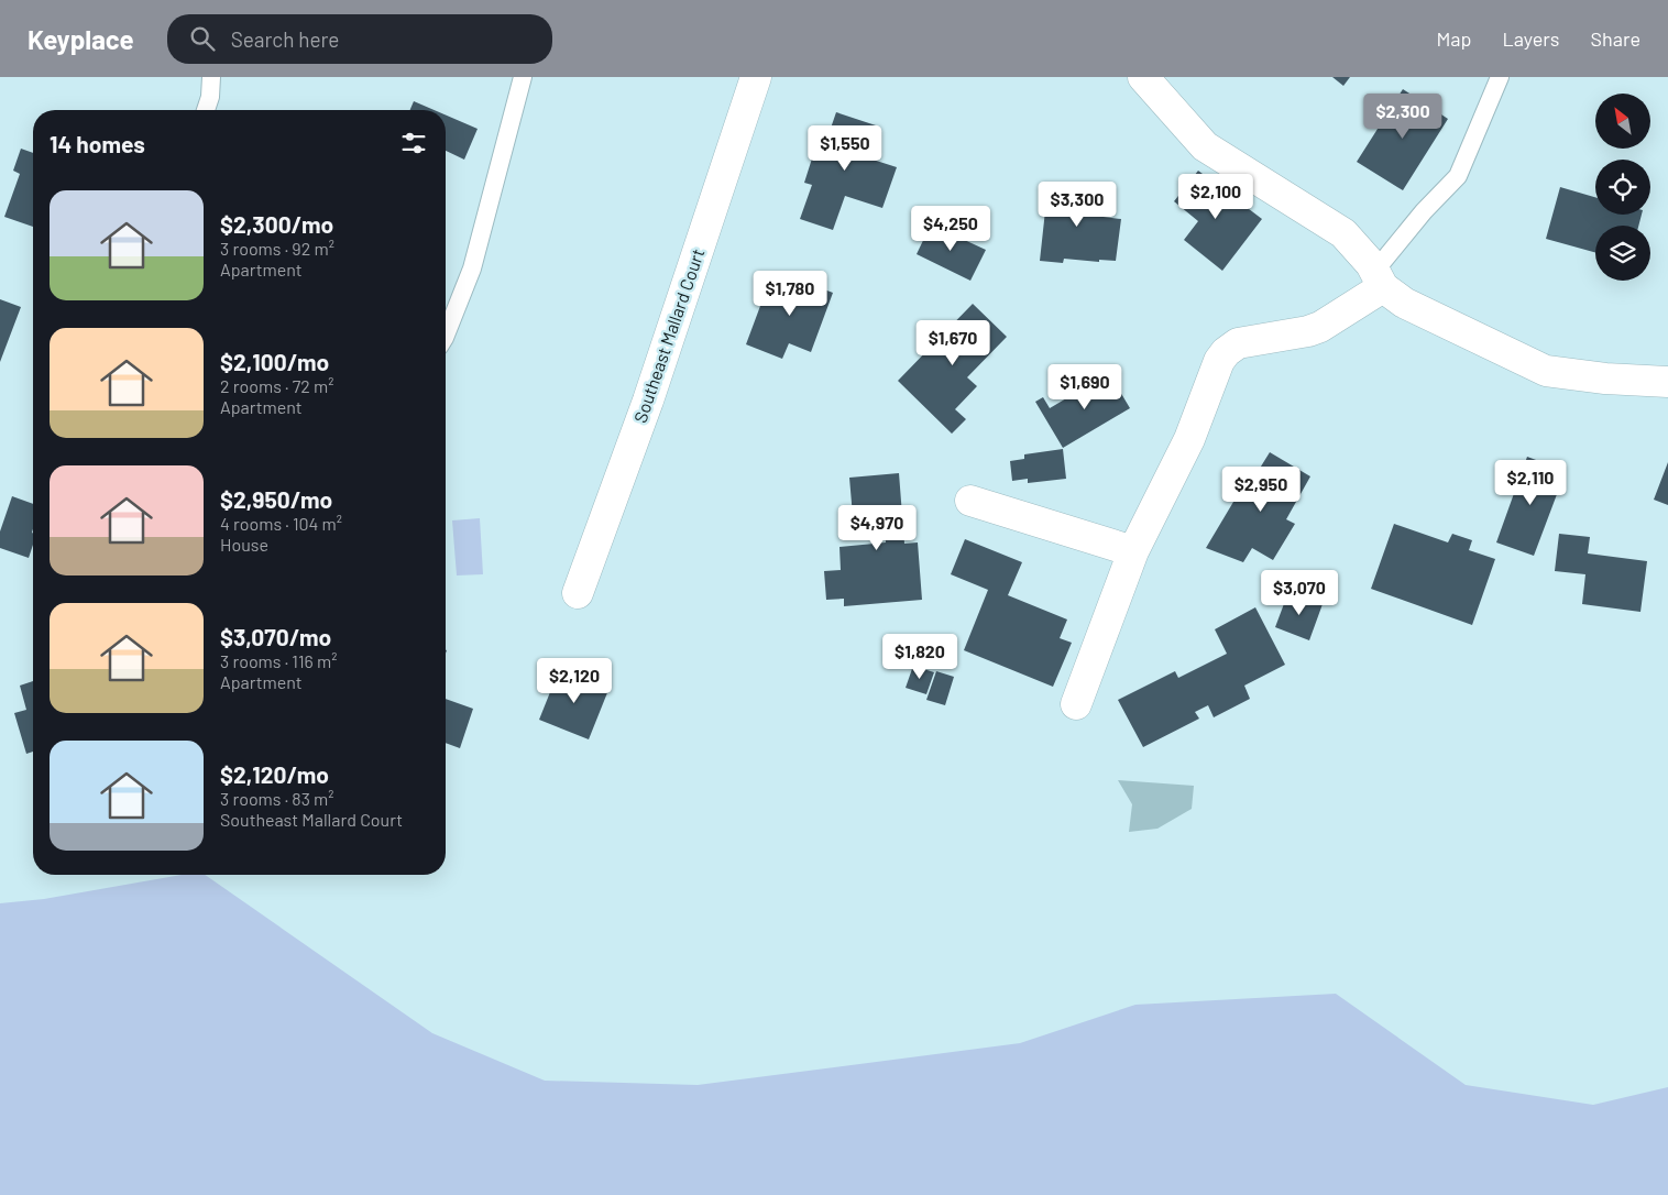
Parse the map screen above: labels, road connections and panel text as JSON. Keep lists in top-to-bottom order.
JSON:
{
  "streets": {
    "street": ["Southeast Mallard Court"]
  },
  "north": "top left",
  "page": {
    "header": "Keyplace",
    "search": "Search here",
    "nav": ["Map", "Layers", "Share"],
    "price": [
      "$2,300",
      "$1,550",
      "$2,100",
      "$3,300",
      "$4,250",
      "$1,780",
      "$1,670",
      "$1,690",
      "$2,110",
      "$2,950",
      "$4,970",
      "$3,070",
      "$1,820",
      "$2,120"
    ],
    "heading": "14 homes",
    "list": [
      {
        "name": "$2,300/mo",
        "note": "3 rooms · 92 m² · Apartment"
      },
      {
        "name": "$2,100/mo",
        "note": "2 rooms · 72 m² · Apartment"
      },
      {
        "name": "$2,950/mo",
        "note": "4 rooms · 104 m² · House"
      },
      {
        "name": "$3,070/mo",
        "note": "3 rooms · 116 m² · Apartment"
      },
      {
        "name": "$2,120/mo",
        "note": "3 rooms · 83 m² · Southeast Mallard Court"
      }
    ]
  }
}
